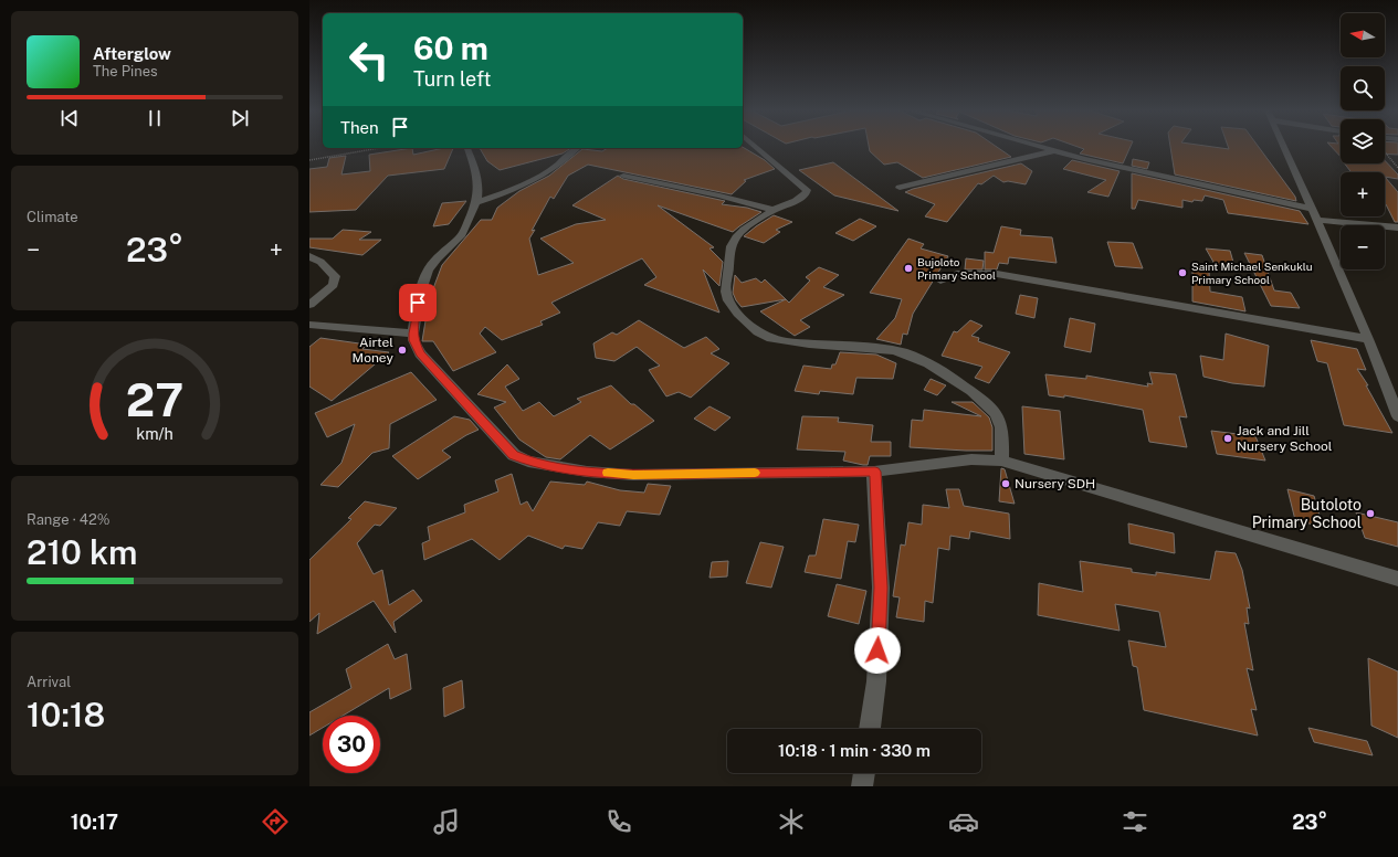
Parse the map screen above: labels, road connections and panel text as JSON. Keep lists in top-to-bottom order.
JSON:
{
  "places": [
    "Bujoloto Primary School",
    "Saint Michael Senkuklu Primary School",
    "Airtel Money",
    "Jack and Jill Nursery School",
    "Nursery SDH",
    "Butoloto Primary School"
  ],
  "north": "left",
  "page": {
    "map_buttons": ["+", "−"],
    "turn": ["60 m", "Turn left"],
    "song": ["Afterglow", "The Pines"],
    "then": "Then",
    "tile": [
      "Climate",
      ["Range · 42%", "210 km"],
      ["Arrival", "10:18"]
    ],
    "heat": ["−", "23°", "+"],
    "limit": "30",
    "trip": "10:18 · 1 min · 330 m",
    "tabs": ["10:17", "23°"],
    "gauge": ["27", "km/h"]
  }
}
